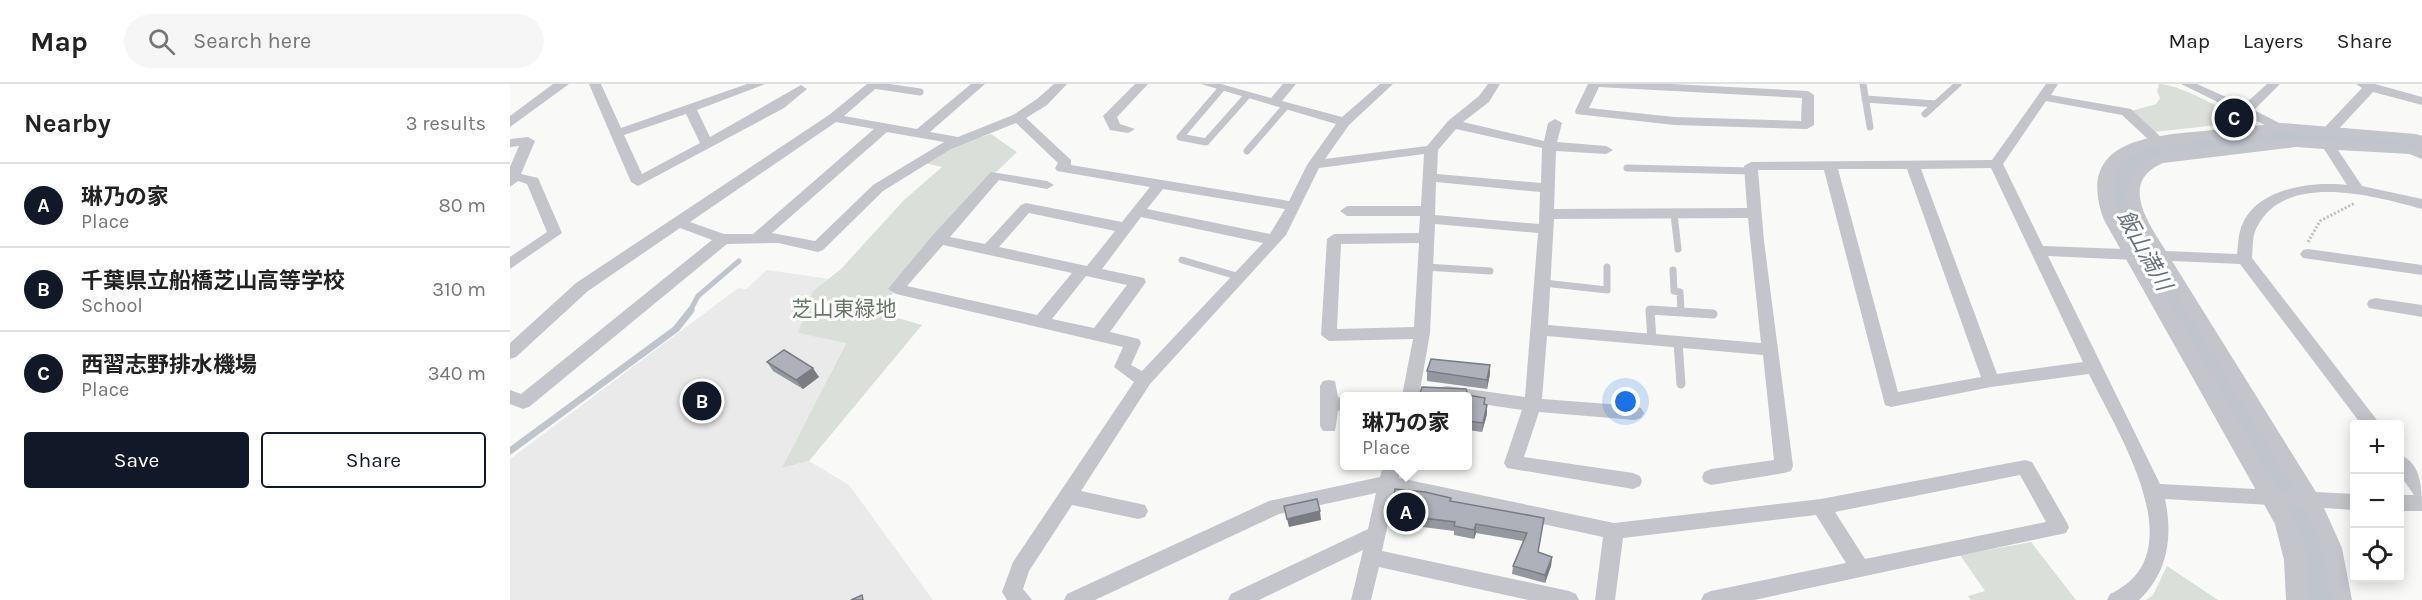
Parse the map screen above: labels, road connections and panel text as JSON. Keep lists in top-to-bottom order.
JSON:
{
  "water": ["飯山満川"],
  "parks": ["芝山東緑地"],
  "page": {
    "header": "Map",
    "search": "Search here",
    "nav": ["Map", "Layers", "Share"],
    "heading": ["Nearby", "3 results"],
    "pins": ["C", "B", "A"],
    "list": [
      {
        "mark": "A",
        "name": "琳乃の家",
        "note": "Place",
        "value": "80 m"
      },
      {
        "mark": "B",
        "name": "千葉県立船橋芝山高等学校",
        "note": "School",
        "value": "310 m"
      },
      {
        "mark": "C",
        "name": "西習志野排水機場",
        "note": "Place",
        "value": "340 m"
      }
    ],
    "popup": ["琳乃の家", "Place"],
    "buttons": ["Save", "Share"],
    "map_buttons": ["+", "−"]
  }
}
